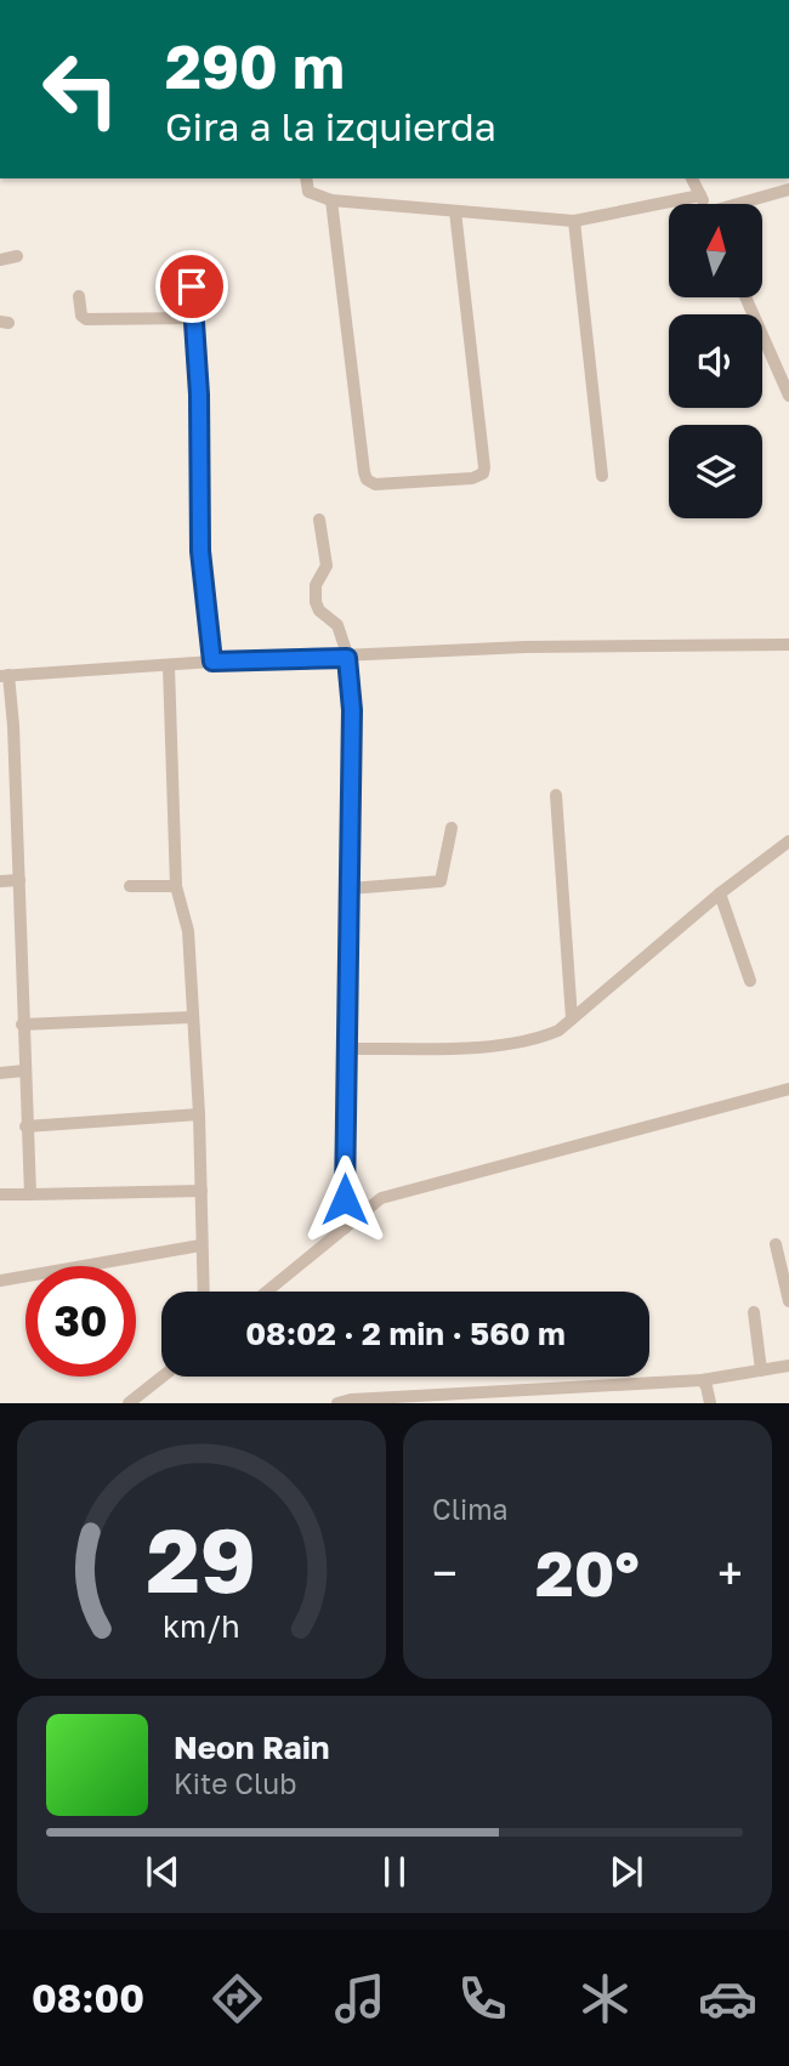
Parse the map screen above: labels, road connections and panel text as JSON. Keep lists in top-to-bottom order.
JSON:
{
  "north": "top",
  "page": {
    "turn": ["290 m", "Gira a la izquierda"],
    "limit": "30",
    "trip": "08:02 · 2 min · 560 m",
    "tile": "Clima",
    "heat": ["−", "20°", "+"],
    "song": ["Neon Rain", "Kite Club"],
    "tabs": "08:00",
    "gauge": ["29", "km/h"]
  }
}
